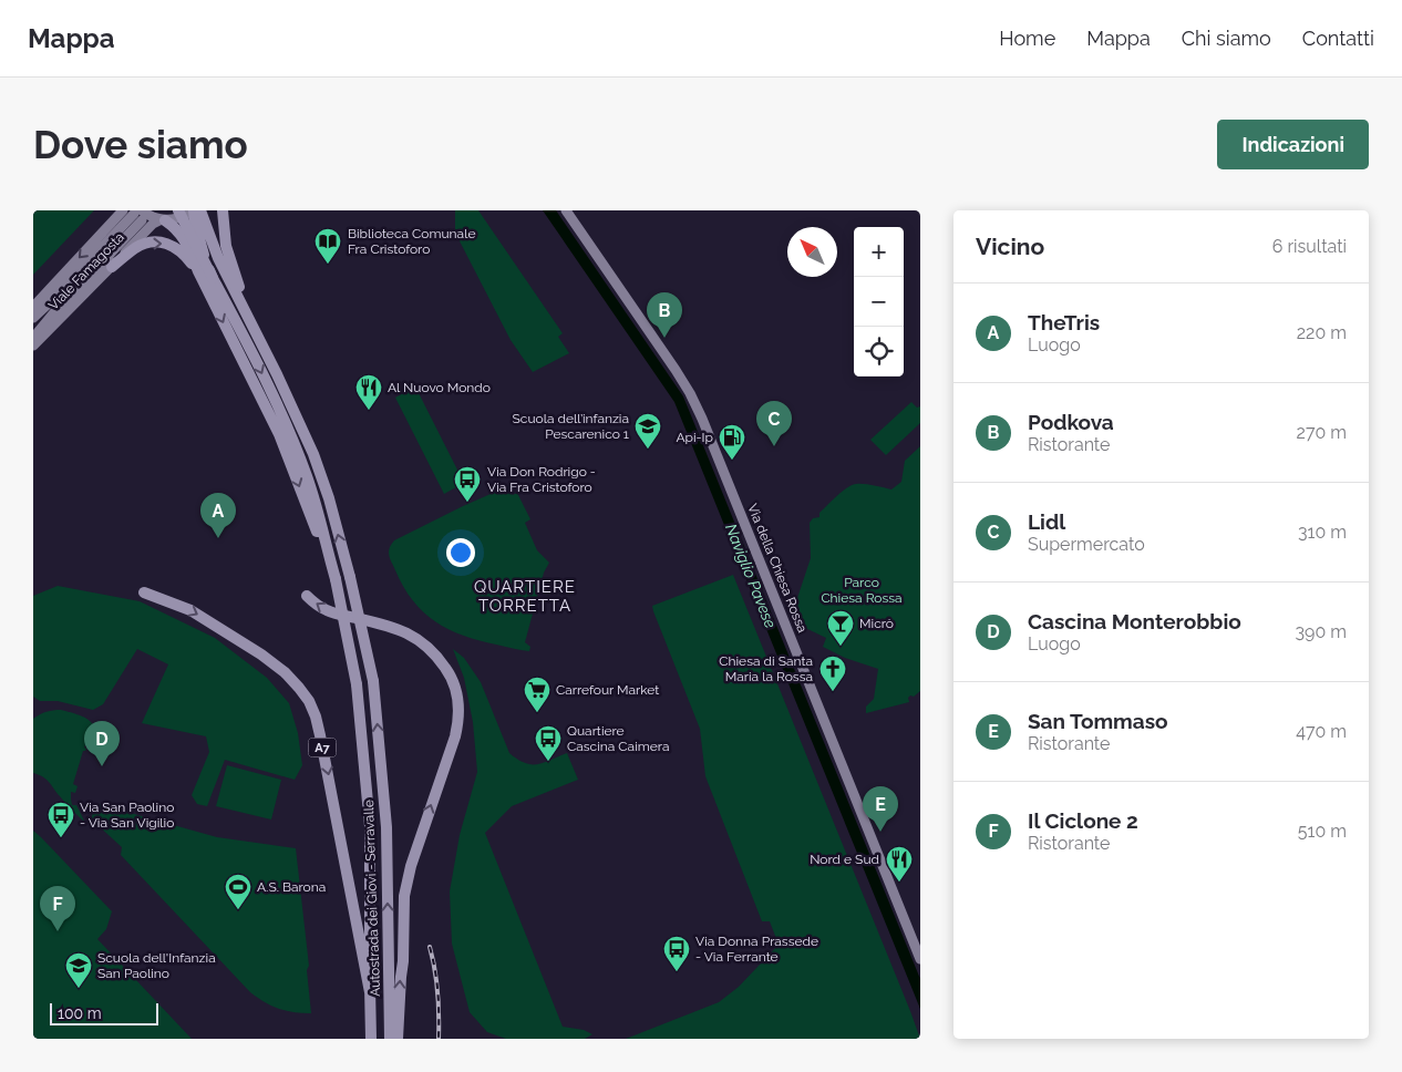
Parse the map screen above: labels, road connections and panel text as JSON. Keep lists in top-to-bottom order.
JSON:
{
  "streets": {
    "highway": ["A7", "Autostrada dei Giovi - Serravalle"],
    "main road": ["Viale Famagosta", "Via della Chiesa Rossa"]
  },
  "crossings": [
    ["A7", "Autostrada dei Giovi - Serravalle"]
  ],
  "districts": ["QUARTIERE TORRETTA"],
  "water": ["Naviglio Pavese"],
  "parks": ["Parco Chiesa Rossa"],
  "places": {
    "library": ["Biblioteca Comunale Fra Cristoforo"],
    "restaurant": ["Al Nuovo Mondo", "Nord e Sud"],
    "school or university": ["Scuola dell’infanzia Pescarenico 1", "Scuola dell'Infanzia San Paolino"],
    "fuel station": ["Api-Ip"],
    "bus stop": [
      "Via Don Rodrigo - Via Fra Cristoforo",
      "Quartiere Cascina Caimera",
      "Via San Paolino - Via San Vigilio",
      "Via Donna Prassede - Via Ferrante"
    ],
    "bar": ["Micrò"],
    "church": ["Chiesa di Santa Maria la Rossa"],
    "supermarket": ["Carrefour Market"],
    "sports": ["A.S. Barona"]
  },
  "scale_bar": "100 m",
  "north": "top left",
  "page": {
    "header": "Mappa",
    "nav": [
      "Home",
      "Mappa",
      "Chi siamo",
      "Contatti"
    ],
    "buttons": "Indicazioni",
    "title": "Dove siamo",
    "heading": ["Vicino", "6 risultati"],
    "map_buttons": ["+", "−"],
    "list": [
      {
        "mark": "A",
        "name": "TheTris",
        "note": "Luogo",
        "value": "220 m"
      },
      {
        "mark": "B",
        "name": "Podkova",
        "note": "Ristorante",
        "value": "270 m"
      },
      {
        "mark": "C",
        "name": "Lidl",
        "note": "Supermercato",
        "value": "310 m"
      },
      {
        "mark": "D",
        "name": "Cascina Monterobbio",
        "note": "Luogo",
        "value": "390 m"
      },
      {
        "mark": "E",
        "name": "San Tommaso",
        "note": "Ristorante",
        "value": "470 m"
      },
      {
        "mark": "F",
        "name": "Il Ciclone 2",
        "note": "Ristorante",
        "value": "510 m"
      }
    ],
    "pins": [
      "B",
      "C",
      "A",
      "D",
      "E",
      "F"
    ],
    "scale": "100 m"
  }
}
